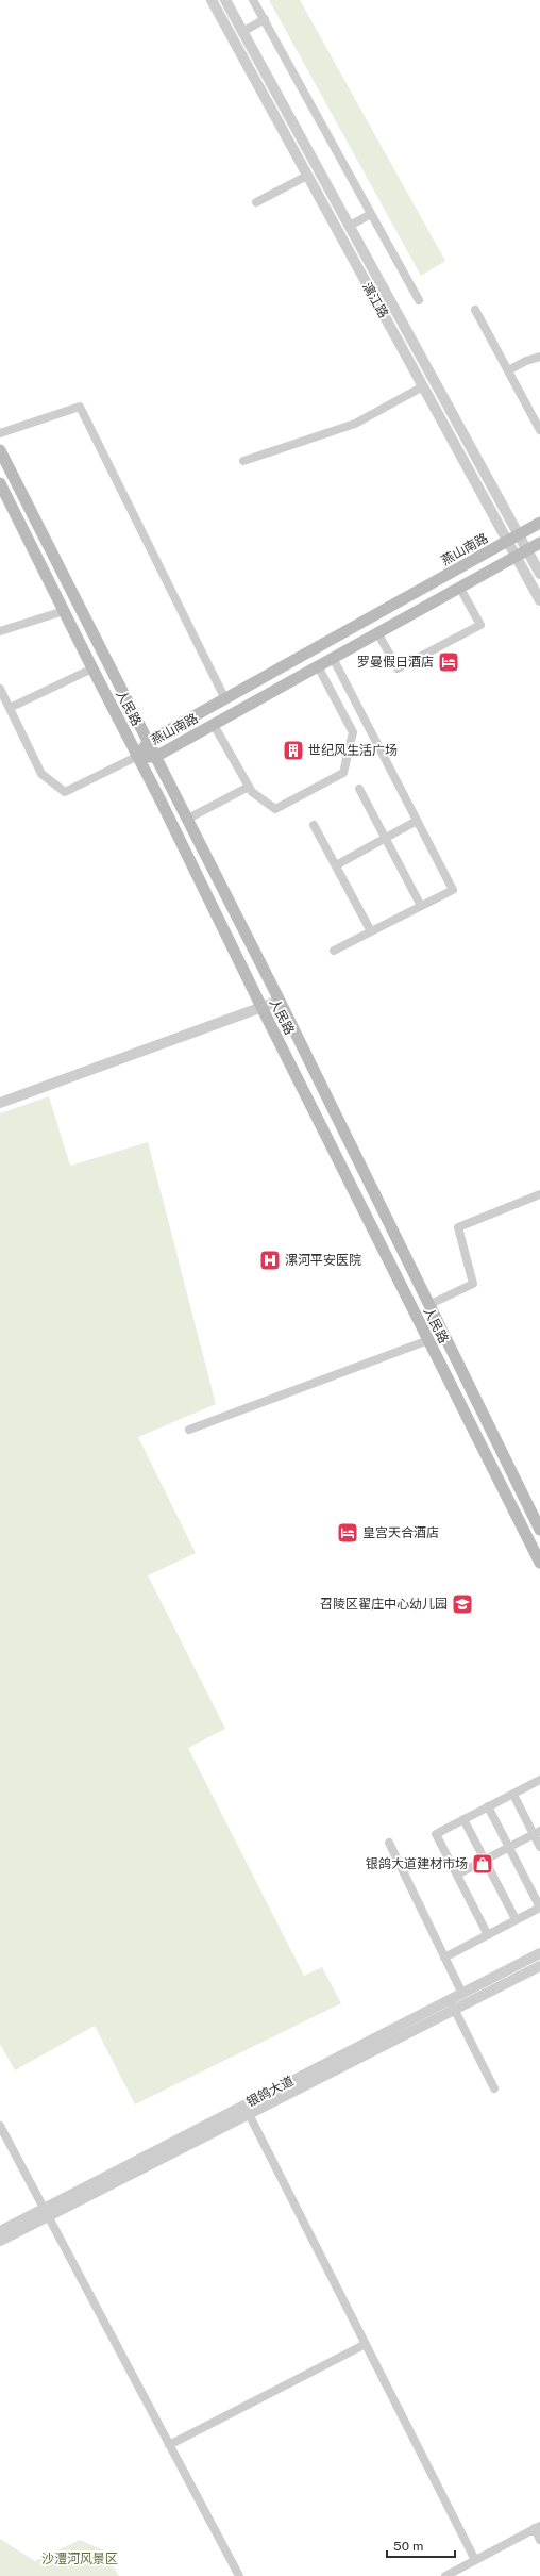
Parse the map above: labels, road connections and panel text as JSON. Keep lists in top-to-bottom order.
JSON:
{
  "streets": {
    "main road": ["燕山南路", "人民路"],
    "street": ["漓江路", "银鸽大道"]
  },
  "crossings": [
    ["漓江路", "燕山南路"],
    ["燕山南路", "人民路"]
  ],
  "parks": ["沙澧河风景区"],
  "places": {
    "hotel": ["罗曼假日酒店", "皇宫天合酒店"],
    "building": ["世纪风生活广场"],
    "hospital": ["漯河平安医院"],
    "school or university": ["召陵区翟庄中心幼儿园"],
    "shop": ["银鸽大道建材市场"]
  },
  "scale_bar": "50 m"
}
